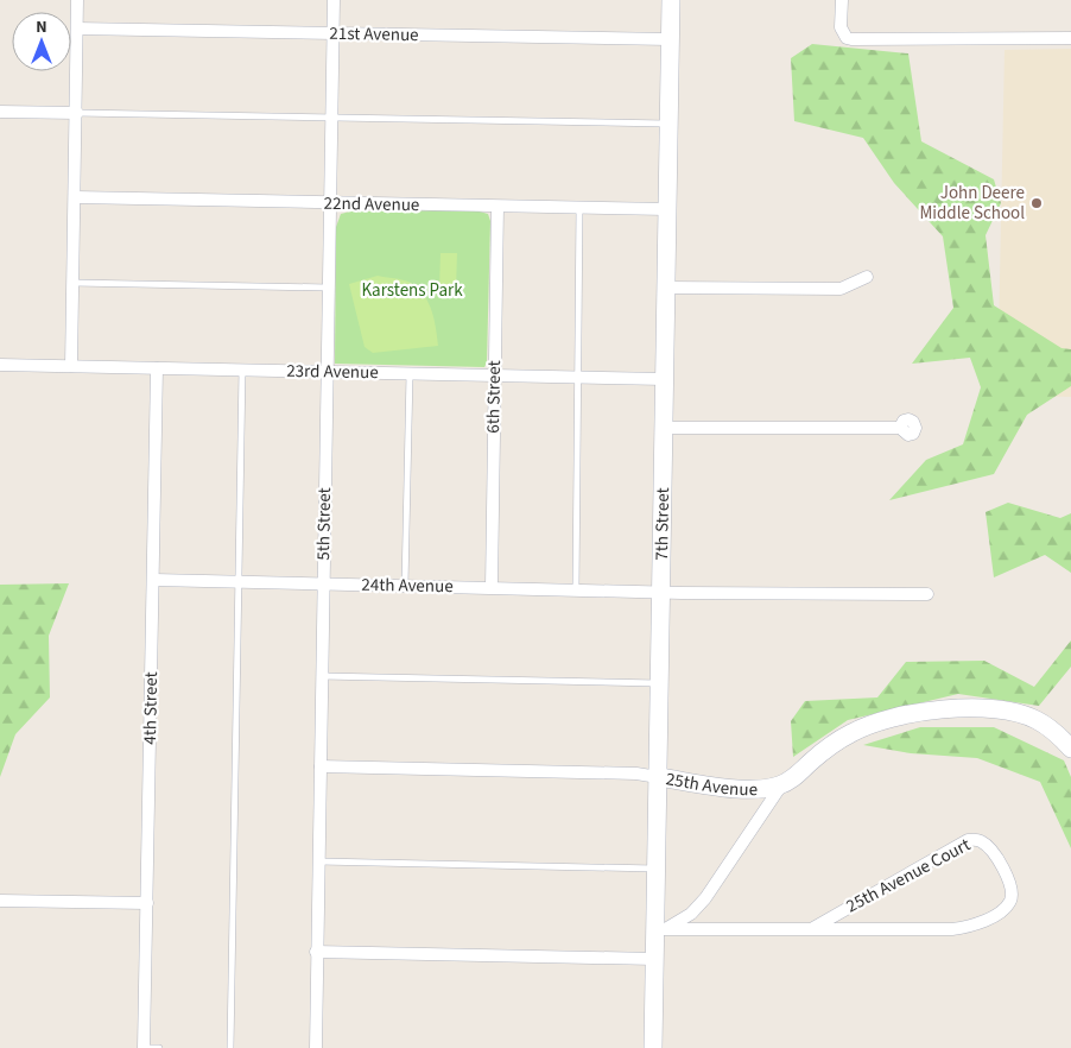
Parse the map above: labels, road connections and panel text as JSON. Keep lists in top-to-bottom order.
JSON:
{
  "streets": {
    "street": [
      "21st Avenue",
      "22nd Avenue",
      "23rd Avenue",
      "6th Street",
      "5th Street",
      "7th Street",
      "24th Avenue",
      "4th Street",
      "25th Avenue",
      "25th Avenue Court"
    ]
  },
  "crossings": [
    ["21st Avenue", "5th Street"],
    ["21st Avenue", "7th Street"],
    ["22nd Avenue", "6th Street"],
    ["22nd Avenue", "5th Street"],
    ["22nd Avenue", "7th Street"],
    ["23rd Avenue", "6th Street"],
    ["23rd Avenue", "5th Street"],
    ["23rd Avenue", "7th Street"],
    ["23rd Avenue", "4th Street"],
    ["6th Street", "24th Avenue"],
    ["5th Street", "24th Avenue"],
    ["5th Street", "25th Avenue"],
    ["7th Street", "24th Avenue"],
    ["7th Street", "25th Avenue"],
    ["7th Street", "25th Avenue Court"],
    ["24th Avenue", "4th Street"]
  ],
  "parks": ["Karstens Park"],
  "places": ["John Deere Middle School"],
  "north": "top"
}
